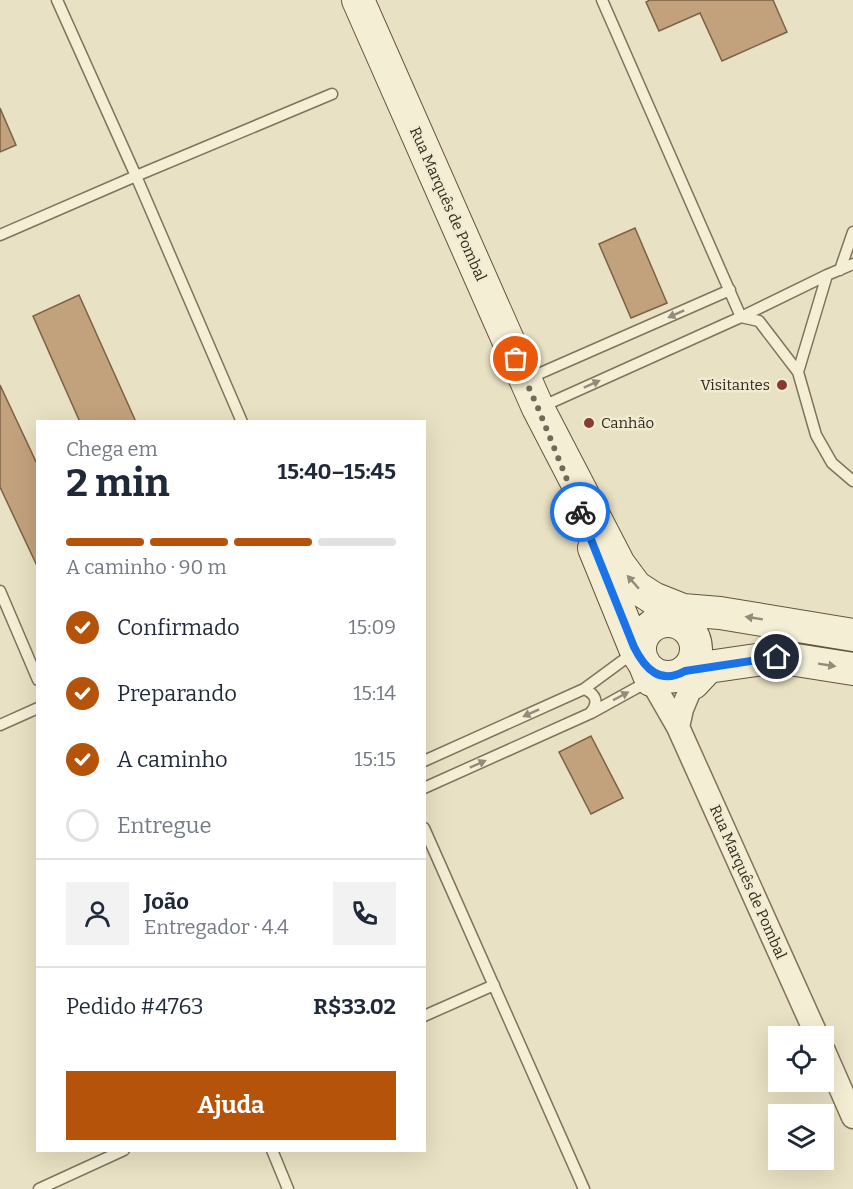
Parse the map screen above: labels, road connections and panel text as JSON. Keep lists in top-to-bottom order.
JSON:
{
  "streets": {
    "street": ["Rua Marquês de Pombal"]
  },
  "places": ["Visitantes", "Canhão"],
  "page": {
    "heading": ["2 min", "Chega em", "15:40–15:45"],
    "panel": [
      "João",
      "Entregador · 4.4",
      "Pedido #4763",
      "R$33.02"
    ],
    "bar": "A caminho · 90 m",
    "list": [
      ["Confirmado", "15:09"],
      ["Preparando", "15:14"],
      ["A caminho", "15:15"],
      "Entregue"
    ],
    "buttons": "Ajuda"
  }
}
